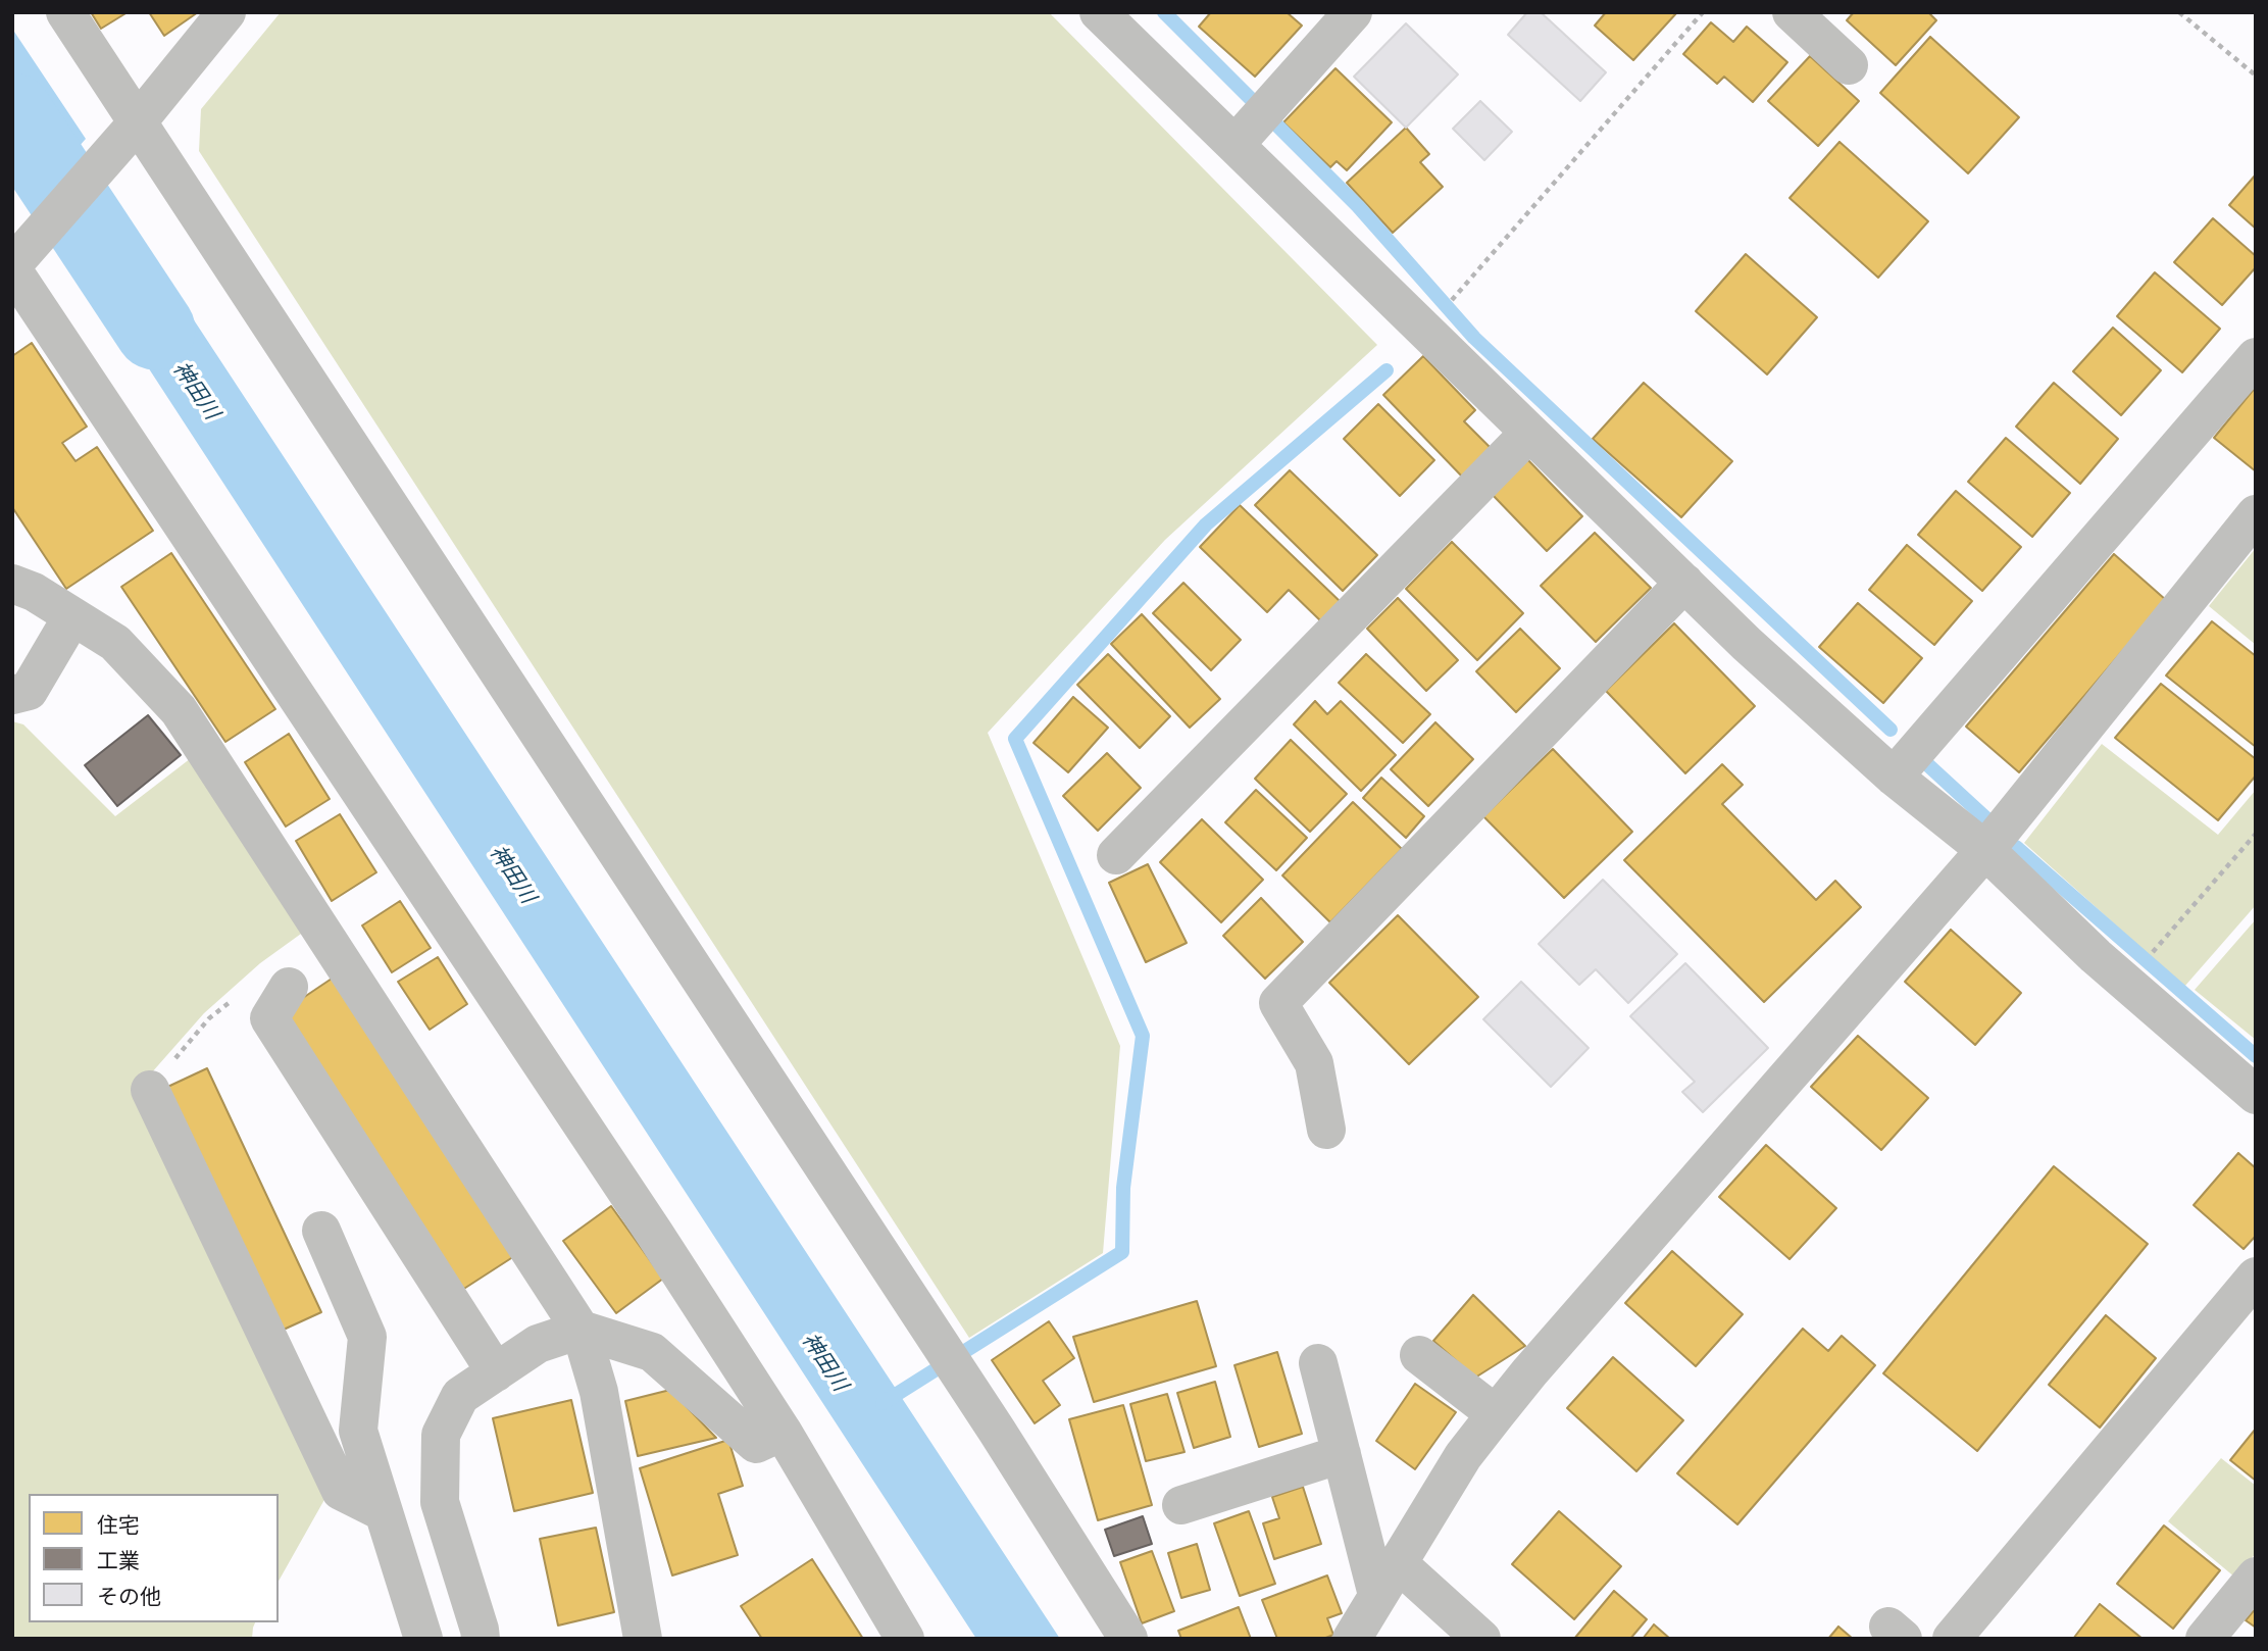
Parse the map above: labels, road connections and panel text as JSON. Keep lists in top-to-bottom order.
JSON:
{
  "water": ["神田川"],
  "legend": ["住宅", "工業", "その他"]
}
